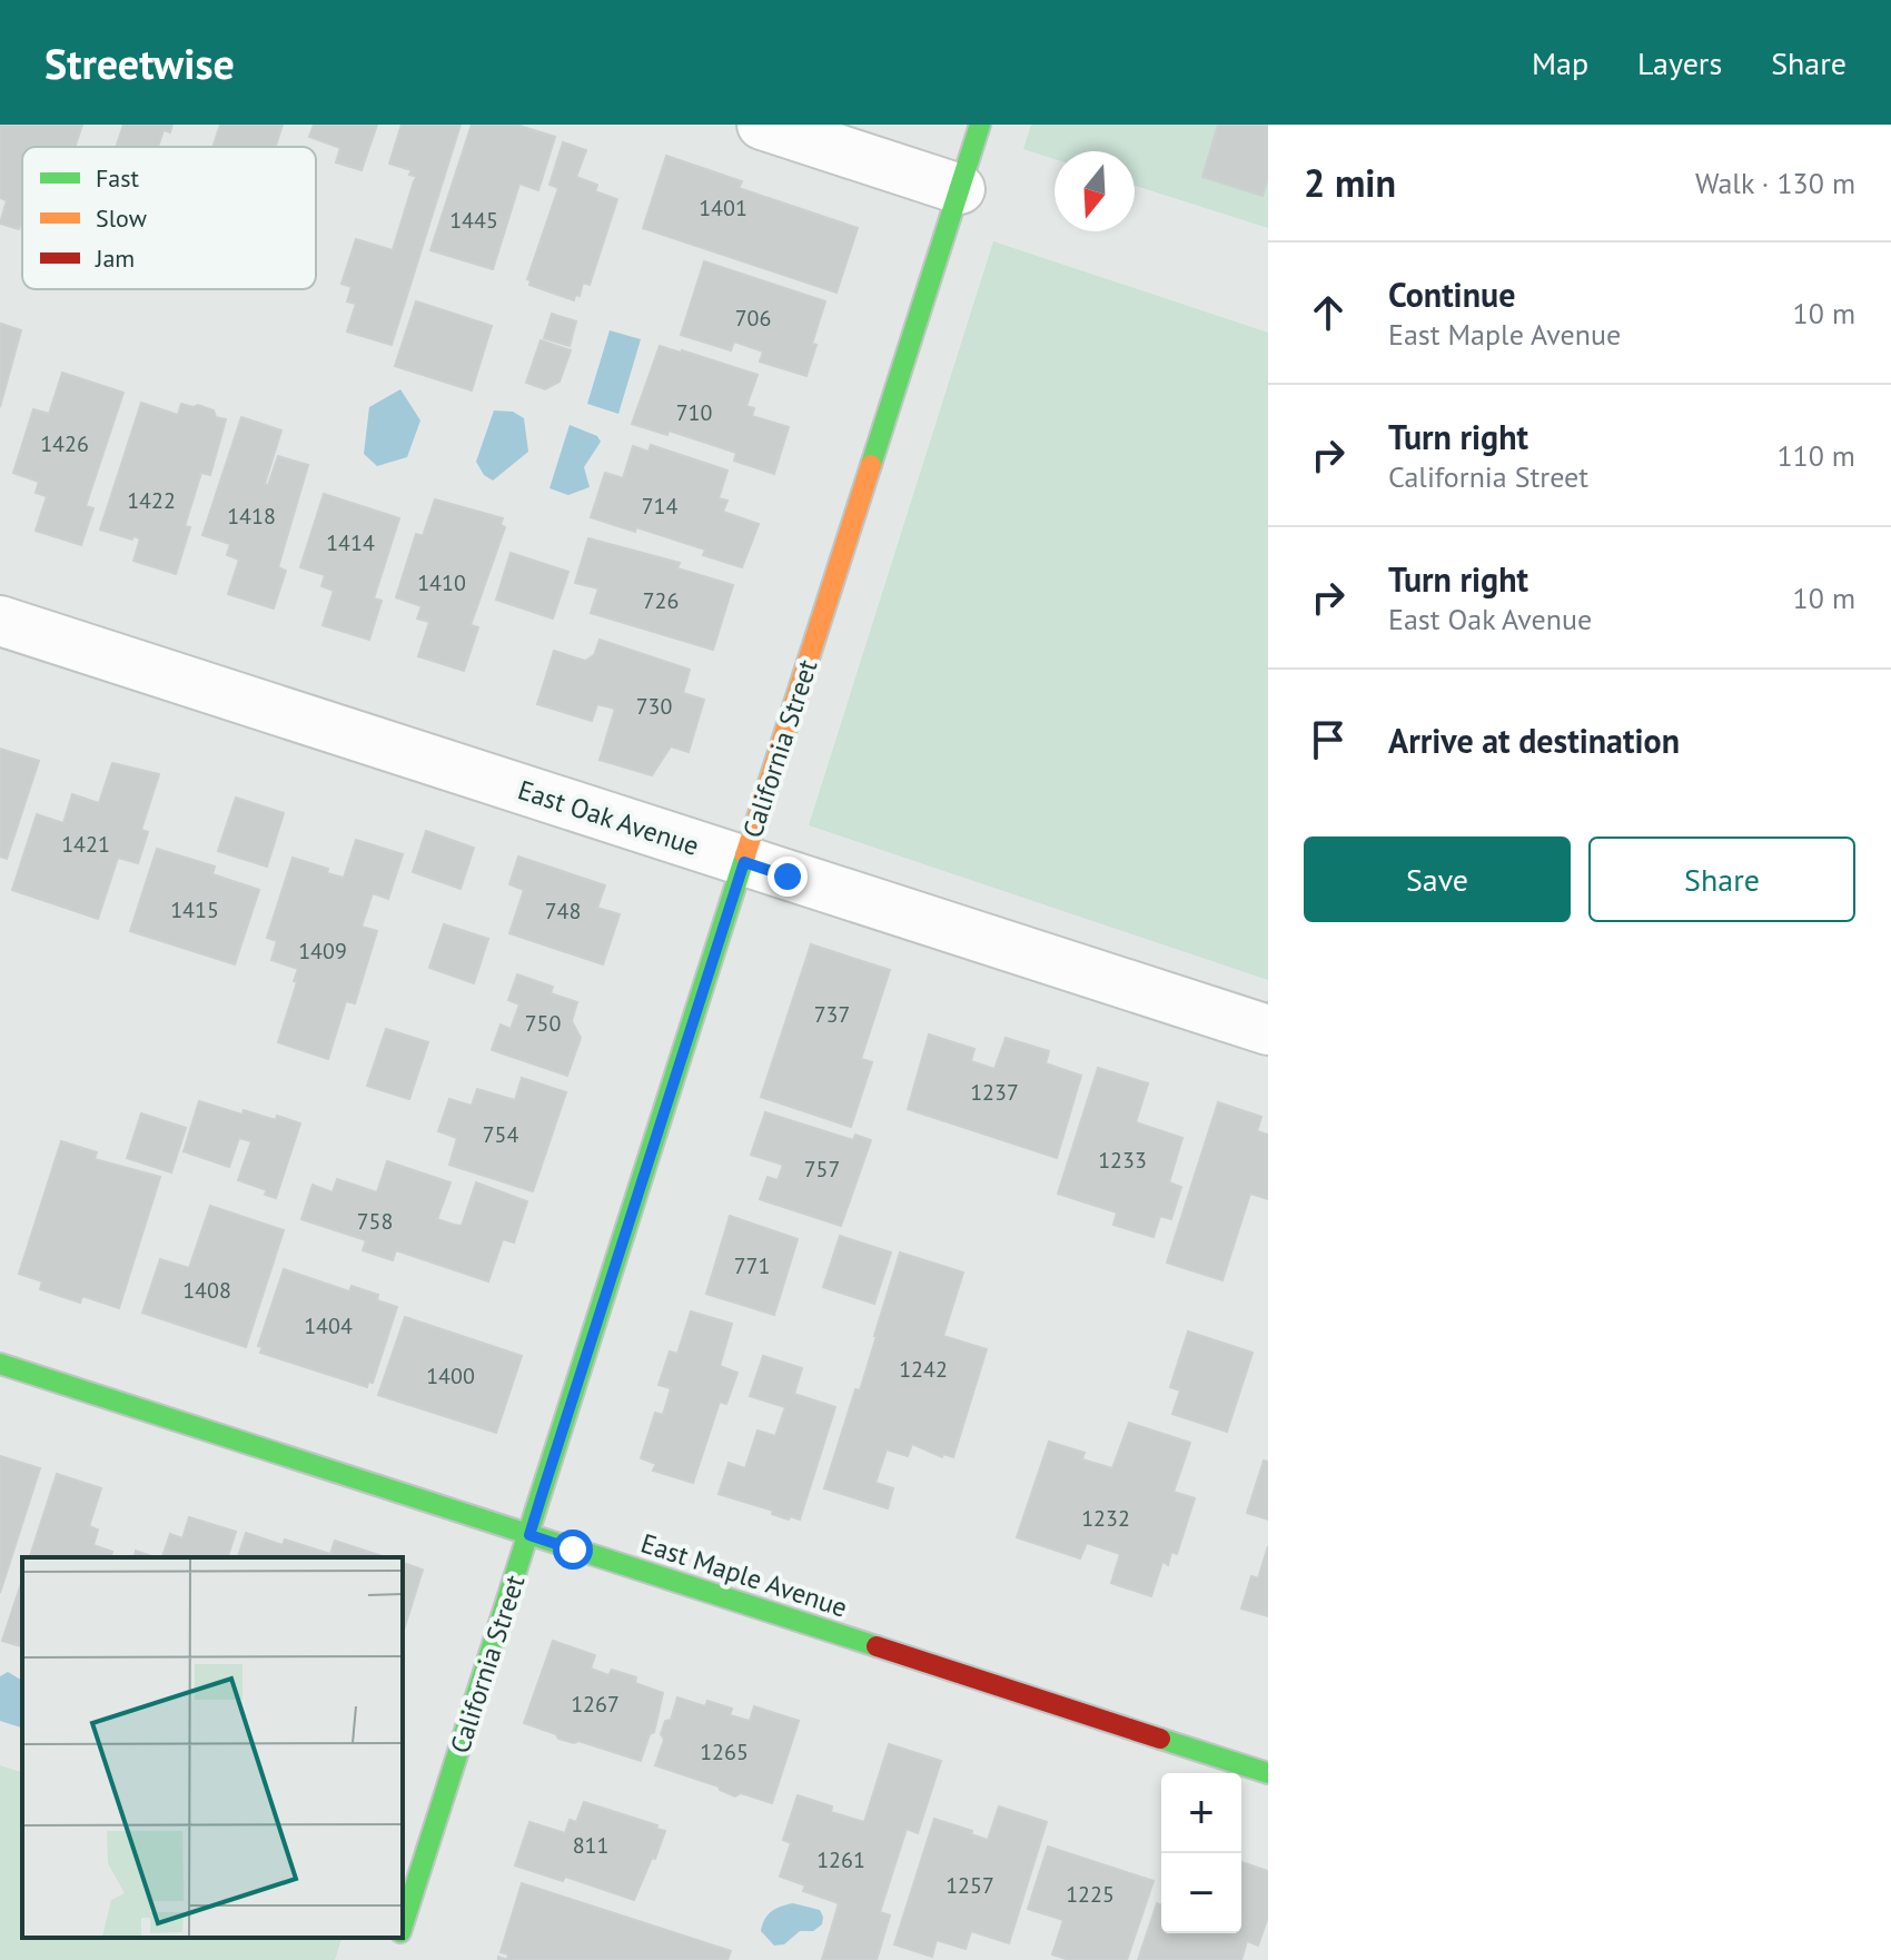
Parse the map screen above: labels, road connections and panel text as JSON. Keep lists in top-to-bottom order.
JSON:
{
  "streets": {
    "street": ["California Street", "East Oak Avenue", "East Maple Avenue"]
  },
  "crossings": [
    ["California Street", "East Oak Avenue"],
    ["California Street", "East Maple Avenue"]
  ],
  "house_numbers": [
    "1401",
    "1445",
    "706",
    "710",
    "1426",
    "1422",
    "714",
    "1418",
    "1414",
    "1410",
    "726",
    "730",
    "1421",
    "1415",
    "748",
    "1409",
    "737",
    "750",
    "1237",
    "754",
    "1233",
    "757",
    "758",
    "771",
    "1408",
    "1404",
    "1242",
    "1400",
    "1232",
    "1267",
    "1265",
    "811",
    "1261",
    "1257",
    "1225"
  ],
  "legend": ["Fast", "Slow", "Jam"],
  "north": "bottom",
  "page": {
    "header": "Streetwise",
    "nav": ["Map", "Layers", "Share"],
    "heading": ["2 min", "Walk · 130 m"],
    "list": [
      ["Continue", "East Maple Avenue", "10 m"],
      ["Turn right", "California Street", "110 m"],
      ["Turn right", "East Oak Avenue", "10 m"],
      "Arrive at destination"
    ],
    "buttons": ["Save", "Share"],
    "map_buttons": ["+", "−"]
  }
}
